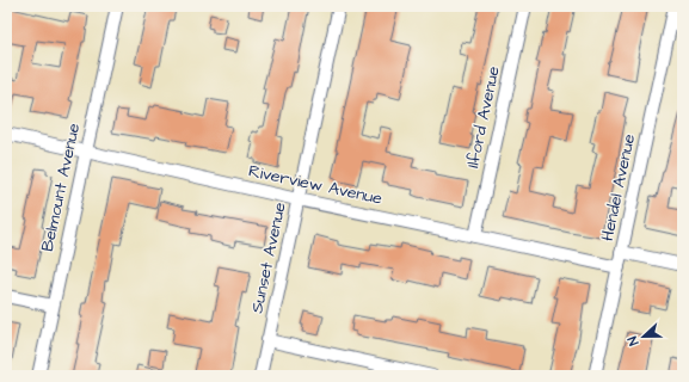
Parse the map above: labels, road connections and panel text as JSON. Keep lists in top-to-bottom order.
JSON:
{
  "streets": {
    "street": [
      "Ilford Avenue",
      "Riverview Avenue",
      "Belmount Avenue",
      "Hendel Avenue",
      "Sunset Avenue"
    ]
  },
  "crossings": [
    ["Ilford Avenue", "Riverview Avenue"],
    ["Riverview Avenue", "Belmount Avenue"],
    ["Riverview Avenue", "Hendel Avenue"],
    ["Riverview Avenue", "Sunset Avenue"]
  ],
  "north": "left"
}
